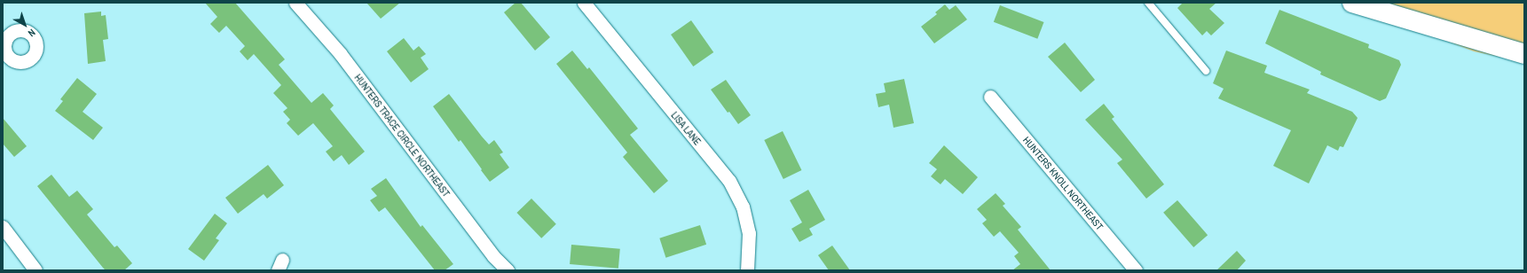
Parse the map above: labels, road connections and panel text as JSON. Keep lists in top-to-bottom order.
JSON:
{
  "streets": {
    "street": ["LISA LANE", "HUNTERS TRACE CIRCLE NORTHEAST", "HUNTERS KNOLL NORTHEAST"]
  },
  "north": "bottom right"
}
